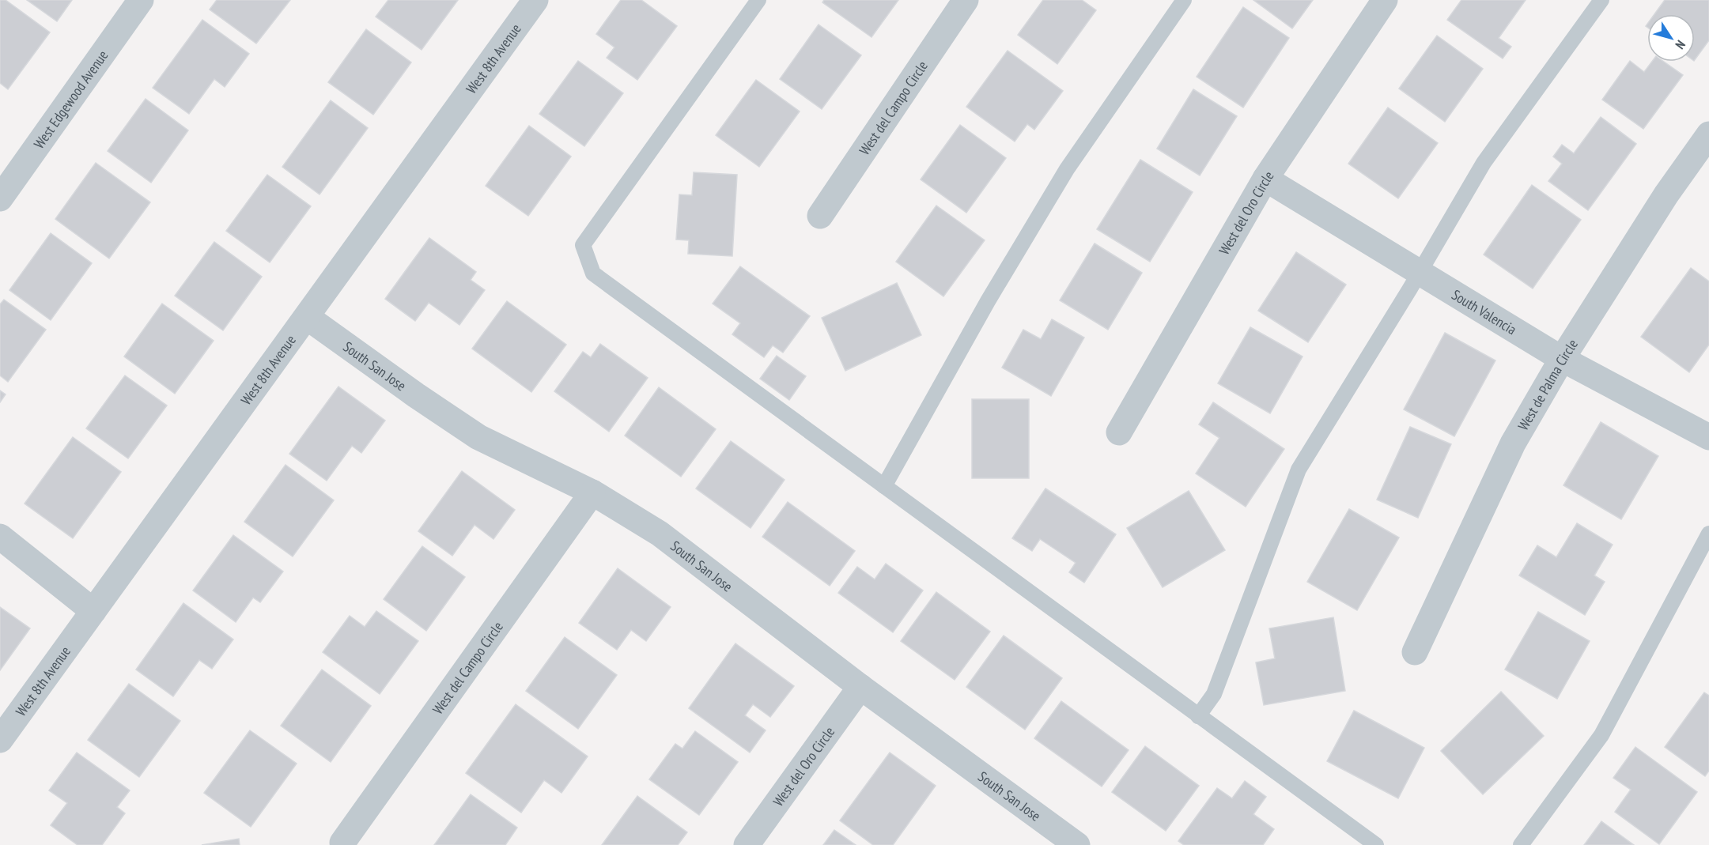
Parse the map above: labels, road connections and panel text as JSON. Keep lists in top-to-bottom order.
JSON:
{
  "streets": {
    "street": [
      "West 8th Avenue",
      "West Edgewood Avenue",
      "West del Campo Circle",
      "West del Oro Circle",
      "South Valencia",
      "South San Jose",
      "West de Palma Circle"
    ]
  },
  "crossings": [
    ["West 8th Avenue", "South San Jose"],
    ["West del Campo Circle", "South San Jose"],
    ["West del Oro Circle", "South Valencia"],
    ["West del Oro Circle", "South San Jose"],
    ["South Valencia", "West de Palma Circle"]
  ],
  "north": "bottom right"
}
